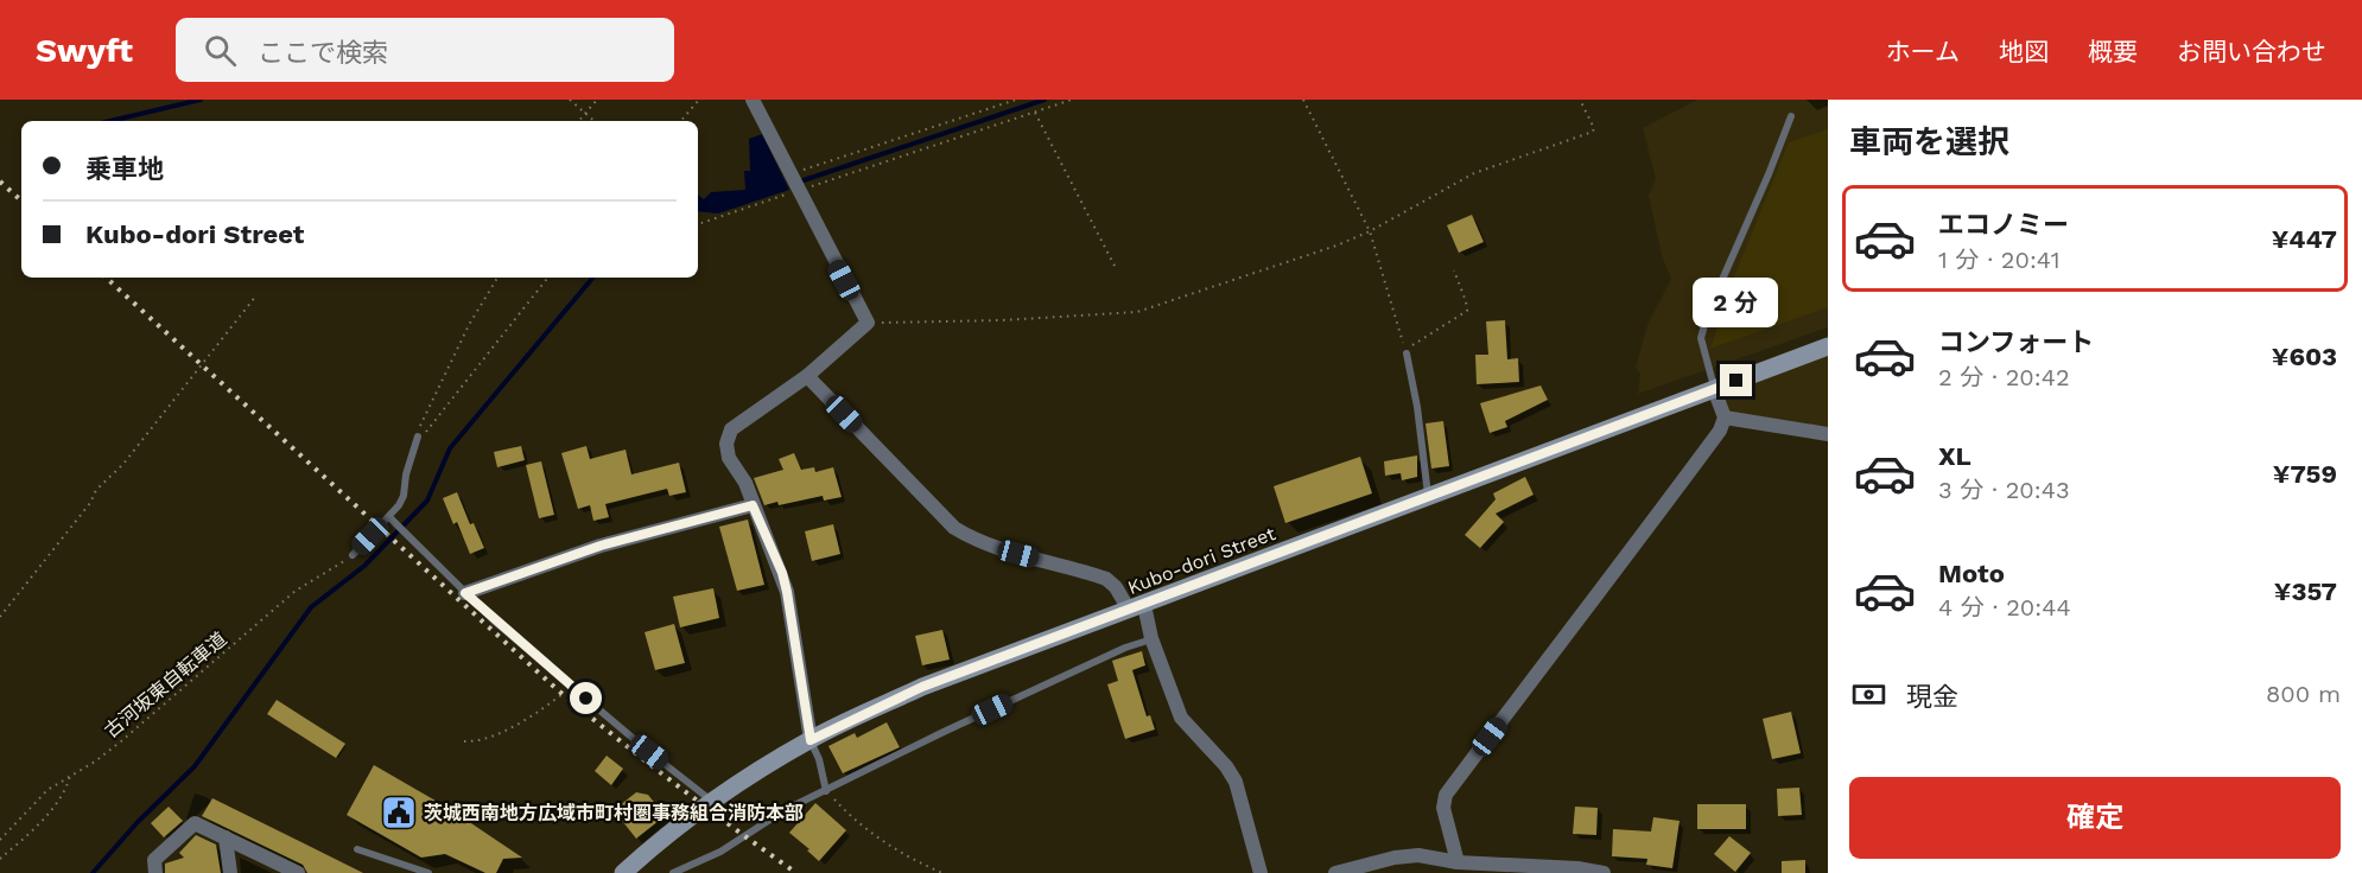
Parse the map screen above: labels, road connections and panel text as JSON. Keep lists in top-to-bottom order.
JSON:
{
  "streets": {
    "street": ["Kubo-dori Street"],
    "path": ["古河坂東自転車道"]
  },
  "places": {
    "public building": ["茨城西南地方広域市町村圏事務組合消防本部"]
  },
  "page": {
    "header": "Swyft",
    "search": "ここで検索",
    "nav": [
      "ホーム",
      "地図",
      "概要",
      "お問い合わせ"
    ],
    "heading": "車両を選択",
    "banner": ["乗車地", "Kubo-dori Street"],
    "list": [
      {
        "name": "エコノミー",
        "note": "1 分 · 20:41",
        "value": "¥447"
      },
      {
        "name": "コンフォート",
        "note": "2 分 · 20:42",
        "value": "¥603"
      },
      {
        "name": "XL",
        "note": "3 分 · 20:43",
        "value": "¥759"
      },
      {
        "name": "Moto",
        "note": "4 分 · 20:44",
        "value": "¥357"
      }
    ],
    "bubble": "2 分",
    "pay": ["現金", "800 m"],
    "buttons": "確定"
  }
}
